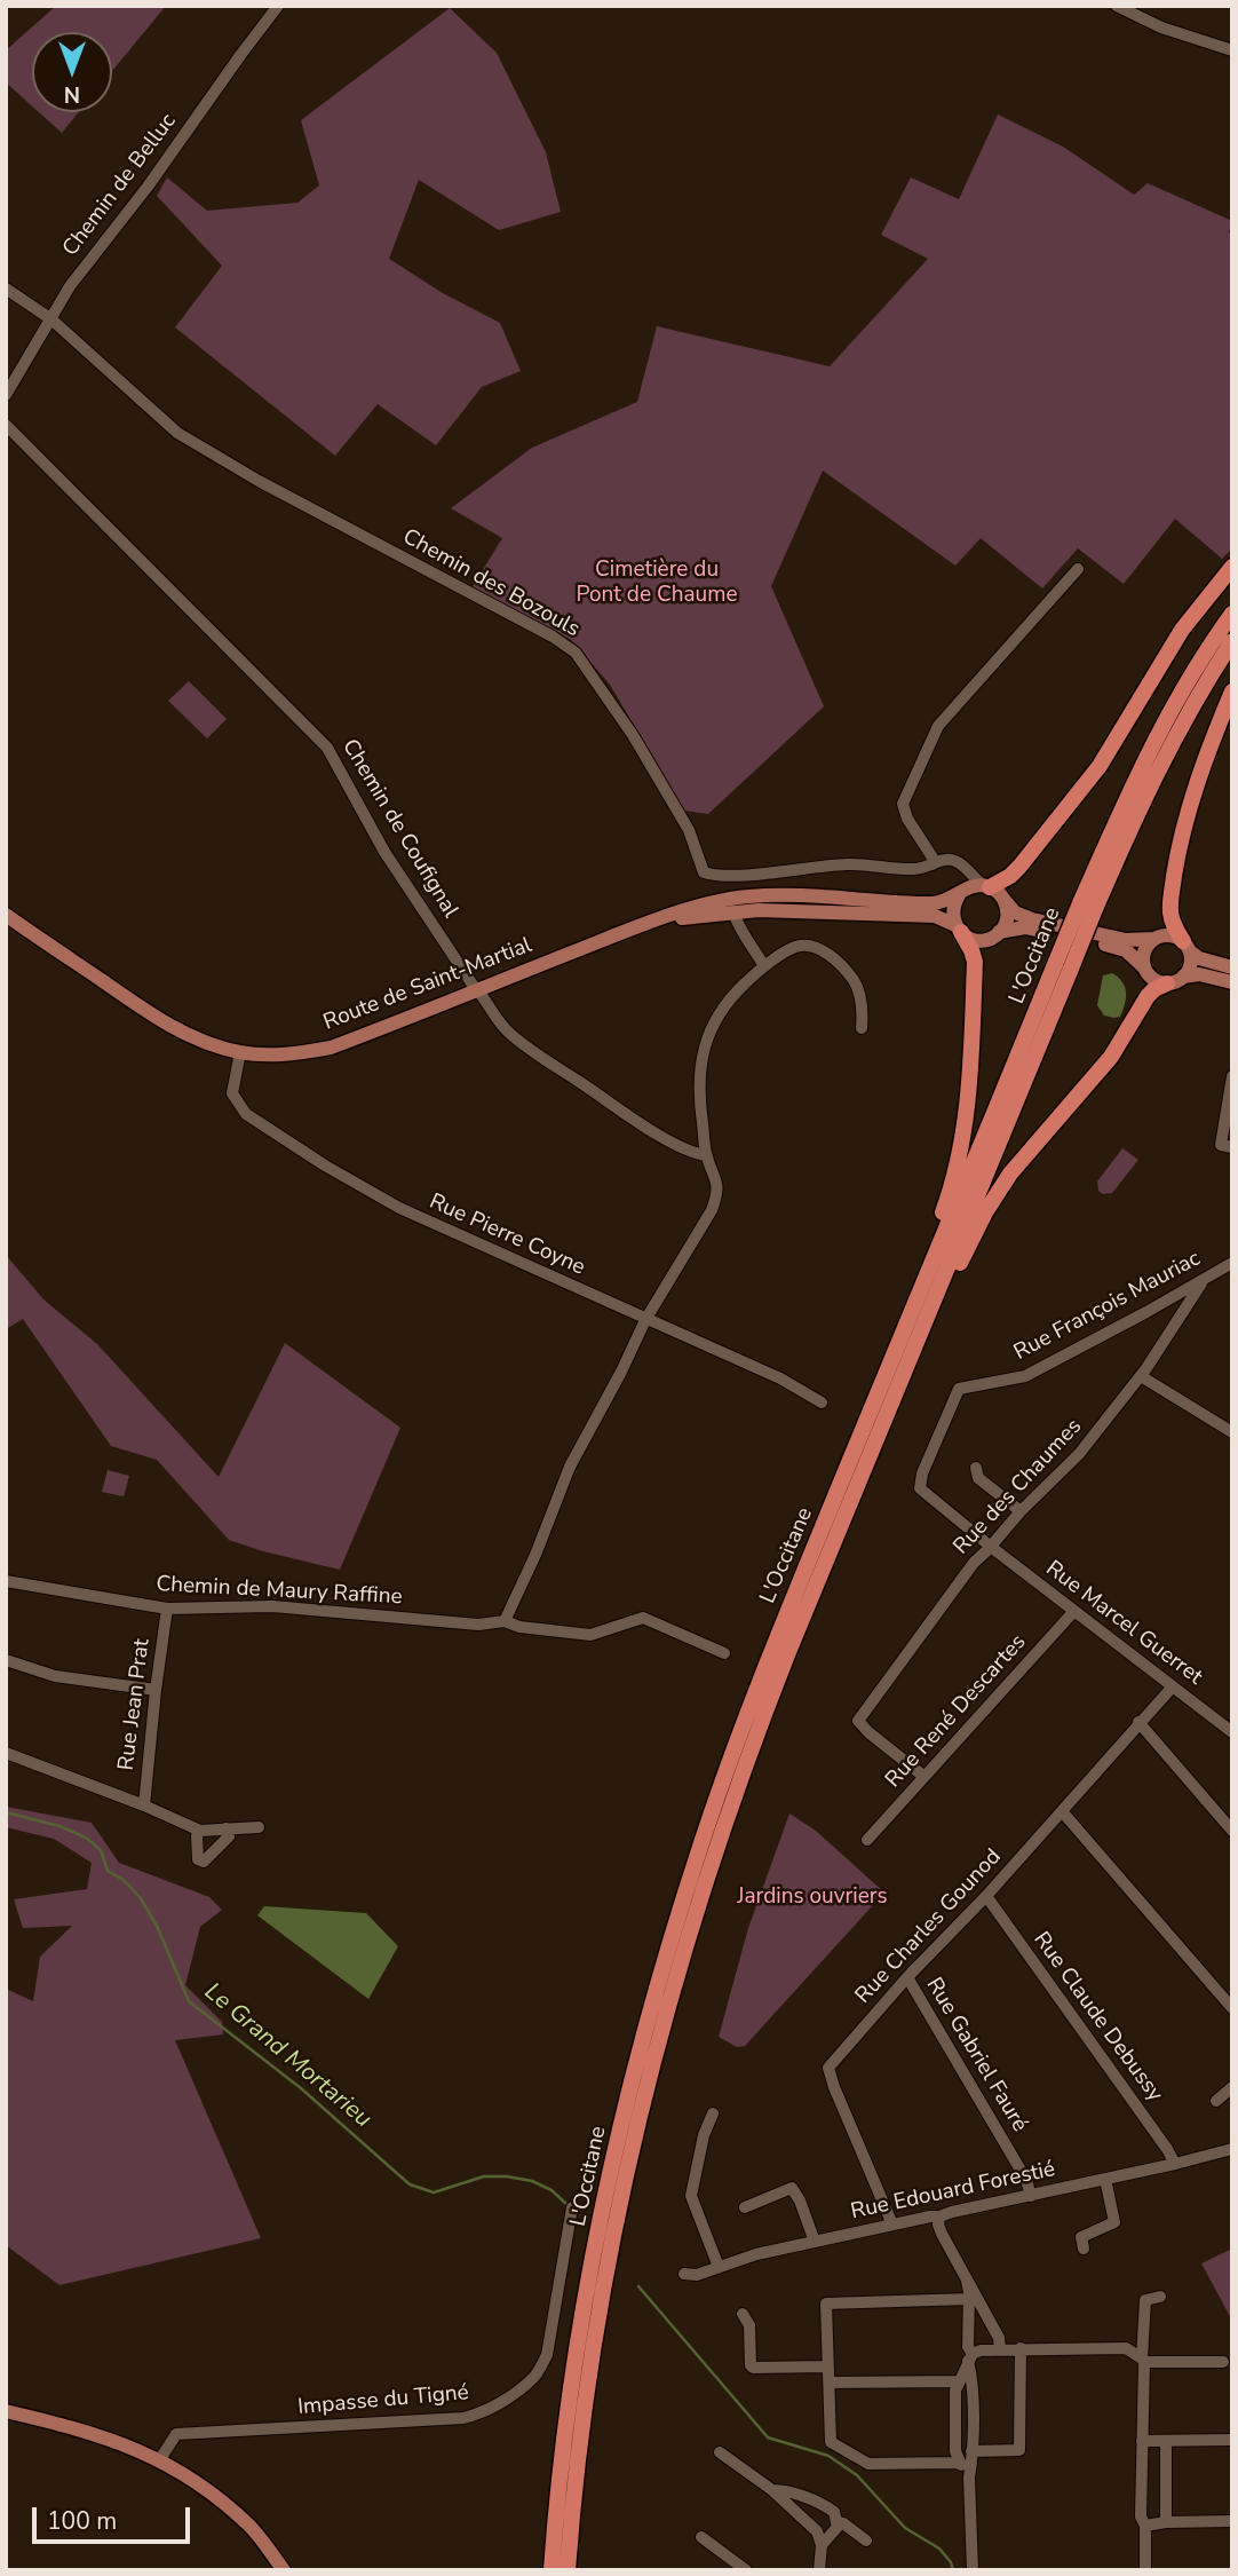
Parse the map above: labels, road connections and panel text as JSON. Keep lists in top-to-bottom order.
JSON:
{
  "streets": {
    "highway": ["L'Occitane"],
    "main road": ["Route de Saint-Martial"],
    "street": [
      "Chemin de Belluc",
      "Chemin des Bozouls",
      "Chemin de Coufignal",
      "Rue Pierre Coyne",
      "Rue François Mauriac",
      "Rue des Chaumes",
      "Chemin de Maury Raffine",
      "Rue Marcel Guerret",
      "Rue Jean Prat",
      "Rue René Descartes",
      "Rue Charles Gounod",
      "Rue Claude Debussy",
      "Rue Gabriel Fauré",
      "Rue Edouard Forestié",
      "Impasse du Tigné"
    ]
  },
  "crossings": [
    ["Chemin de Belluc", "Chemin des Bozouls"],
    ["Chemin de Coufignal", "Route de Saint-Martial"],
    ["Route de Saint-Martial", "Rue Pierre Coyne"],
    ["Rue François Mauriac", "Rue des Chaumes"],
    ["Rue François Mauriac", "Rue Marcel Guerret"],
    ["Rue des Chaumes", "Rue Marcel Guerret"],
    ["Rue des Chaumes", "Rue René Descartes"],
    ["Chemin de Maury Raffine", "Rue Jean Prat"],
    ["Rue Marcel Guerret", "Rue René Descartes"],
    ["Rue Marcel Guerret", "Rue Charles Gounod"],
    ["Rue Charles Gounod", "Rue Claude Debussy"],
    ["Rue Charles Gounod", "Rue Gabriel Fauré"],
    ["Rue Charles Gounod", "Rue Edouard Forestié"],
    ["Rue Claude Debussy", "Rue Edouard Forestié"],
    ["Rue Gabriel Fauré", "Rue Edouard Forestié"]
  ],
  "water": ["Le Grand Mortarieu"],
  "parks": ["Cimetière du Pont de Chaume", "Jardins ouvriers"],
  "scale_bar": "100 m",
  "north": "bottom"
}
